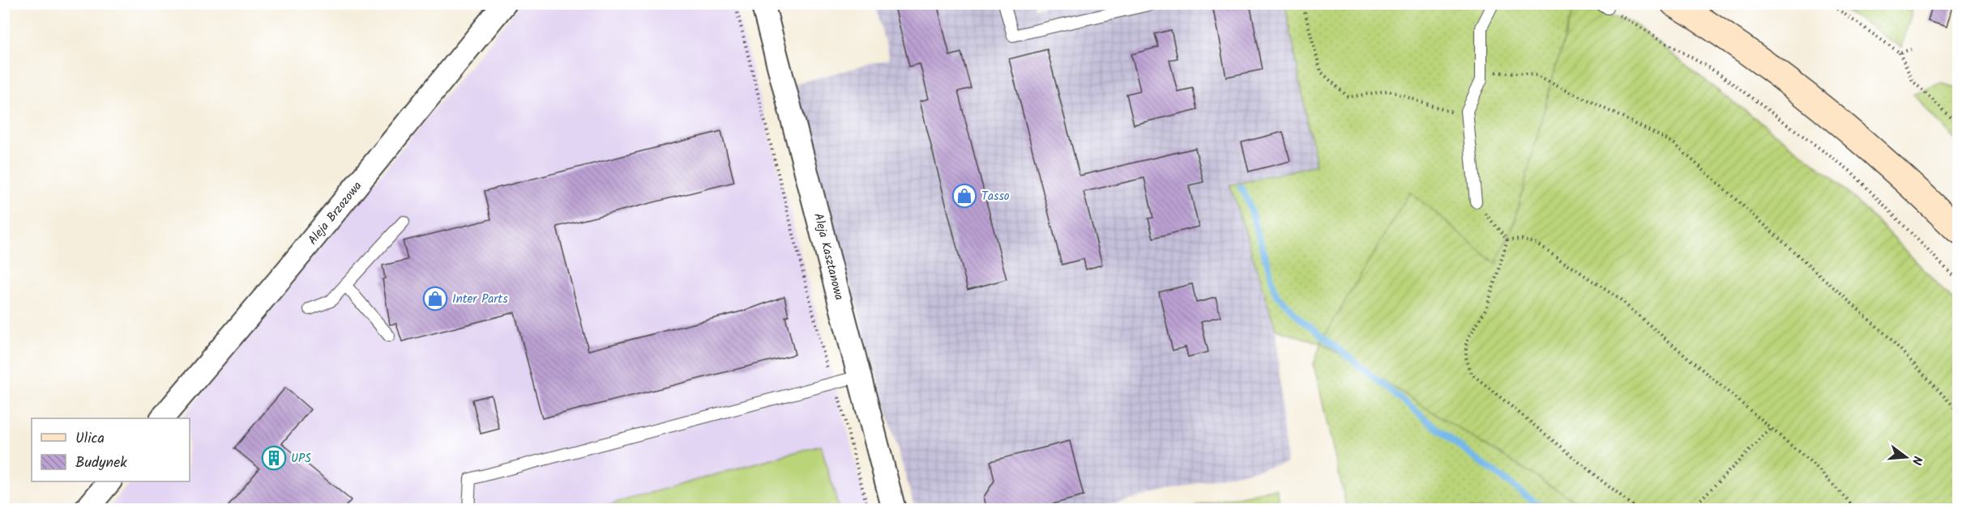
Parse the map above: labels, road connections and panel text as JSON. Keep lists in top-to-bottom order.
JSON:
{
  "streets": {
    "street": ["Aleja Brzozowa", "Aleja Kasztanowa"]
  },
  "places": {
    "shop": ["Tasso", "Inter Parts"],
    "building": ["UPS"]
  },
  "legend": ["Ulica", "Budynek"],
  "north": "right"
}
